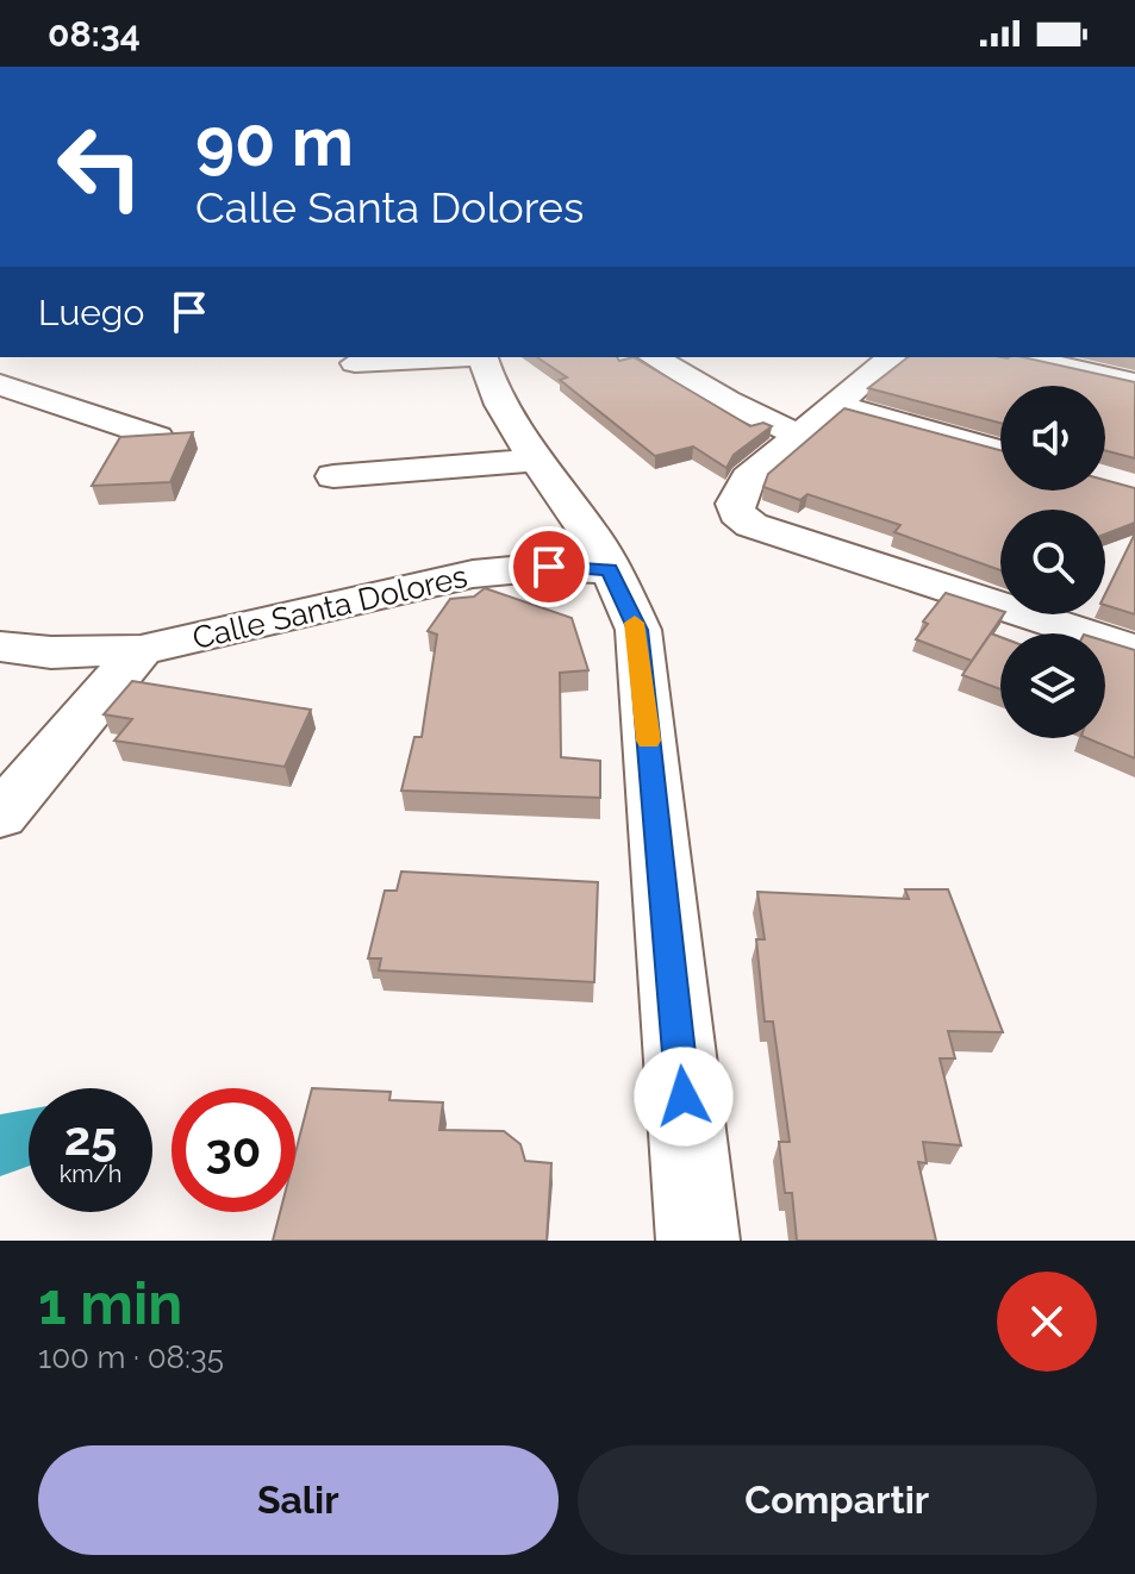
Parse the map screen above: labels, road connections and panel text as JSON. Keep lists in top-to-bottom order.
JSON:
{
  "streets": {
    "street": ["Calle Santa Dolores"]
  },
  "page": {
    "status": "08:34",
    "turn": ["90 m", "Calle Santa Dolores"],
    "then": "Luego",
    "speed": "25 km/h",
    "limit": "30",
    "heading": ["1 min", "100 m · 08:35"],
    "buttons": ["Salir", "Compartir"]
  }
}
